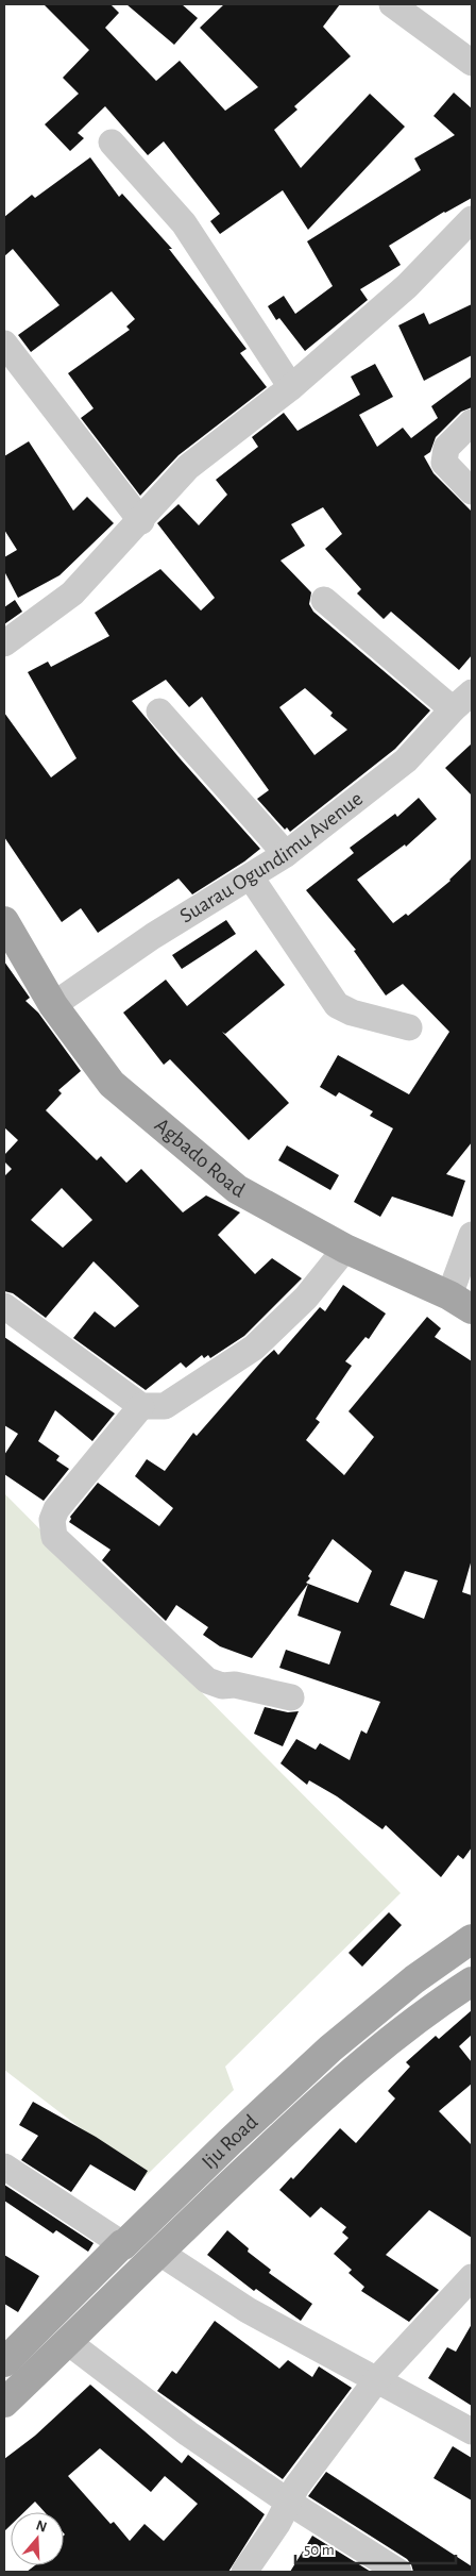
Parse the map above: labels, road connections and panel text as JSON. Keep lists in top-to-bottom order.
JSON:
{
  "streets": {
    "main road": ["Agbado Road", "Iju Road"],
    "street": ["Suarau Ogundimu Avenue"]
  },
  "crossings": [
    ["Suarau Ogundimu Avenue", "Agbado Road"]
  ],
  "scale_bar": "50 m",
  "north": "top"
}
